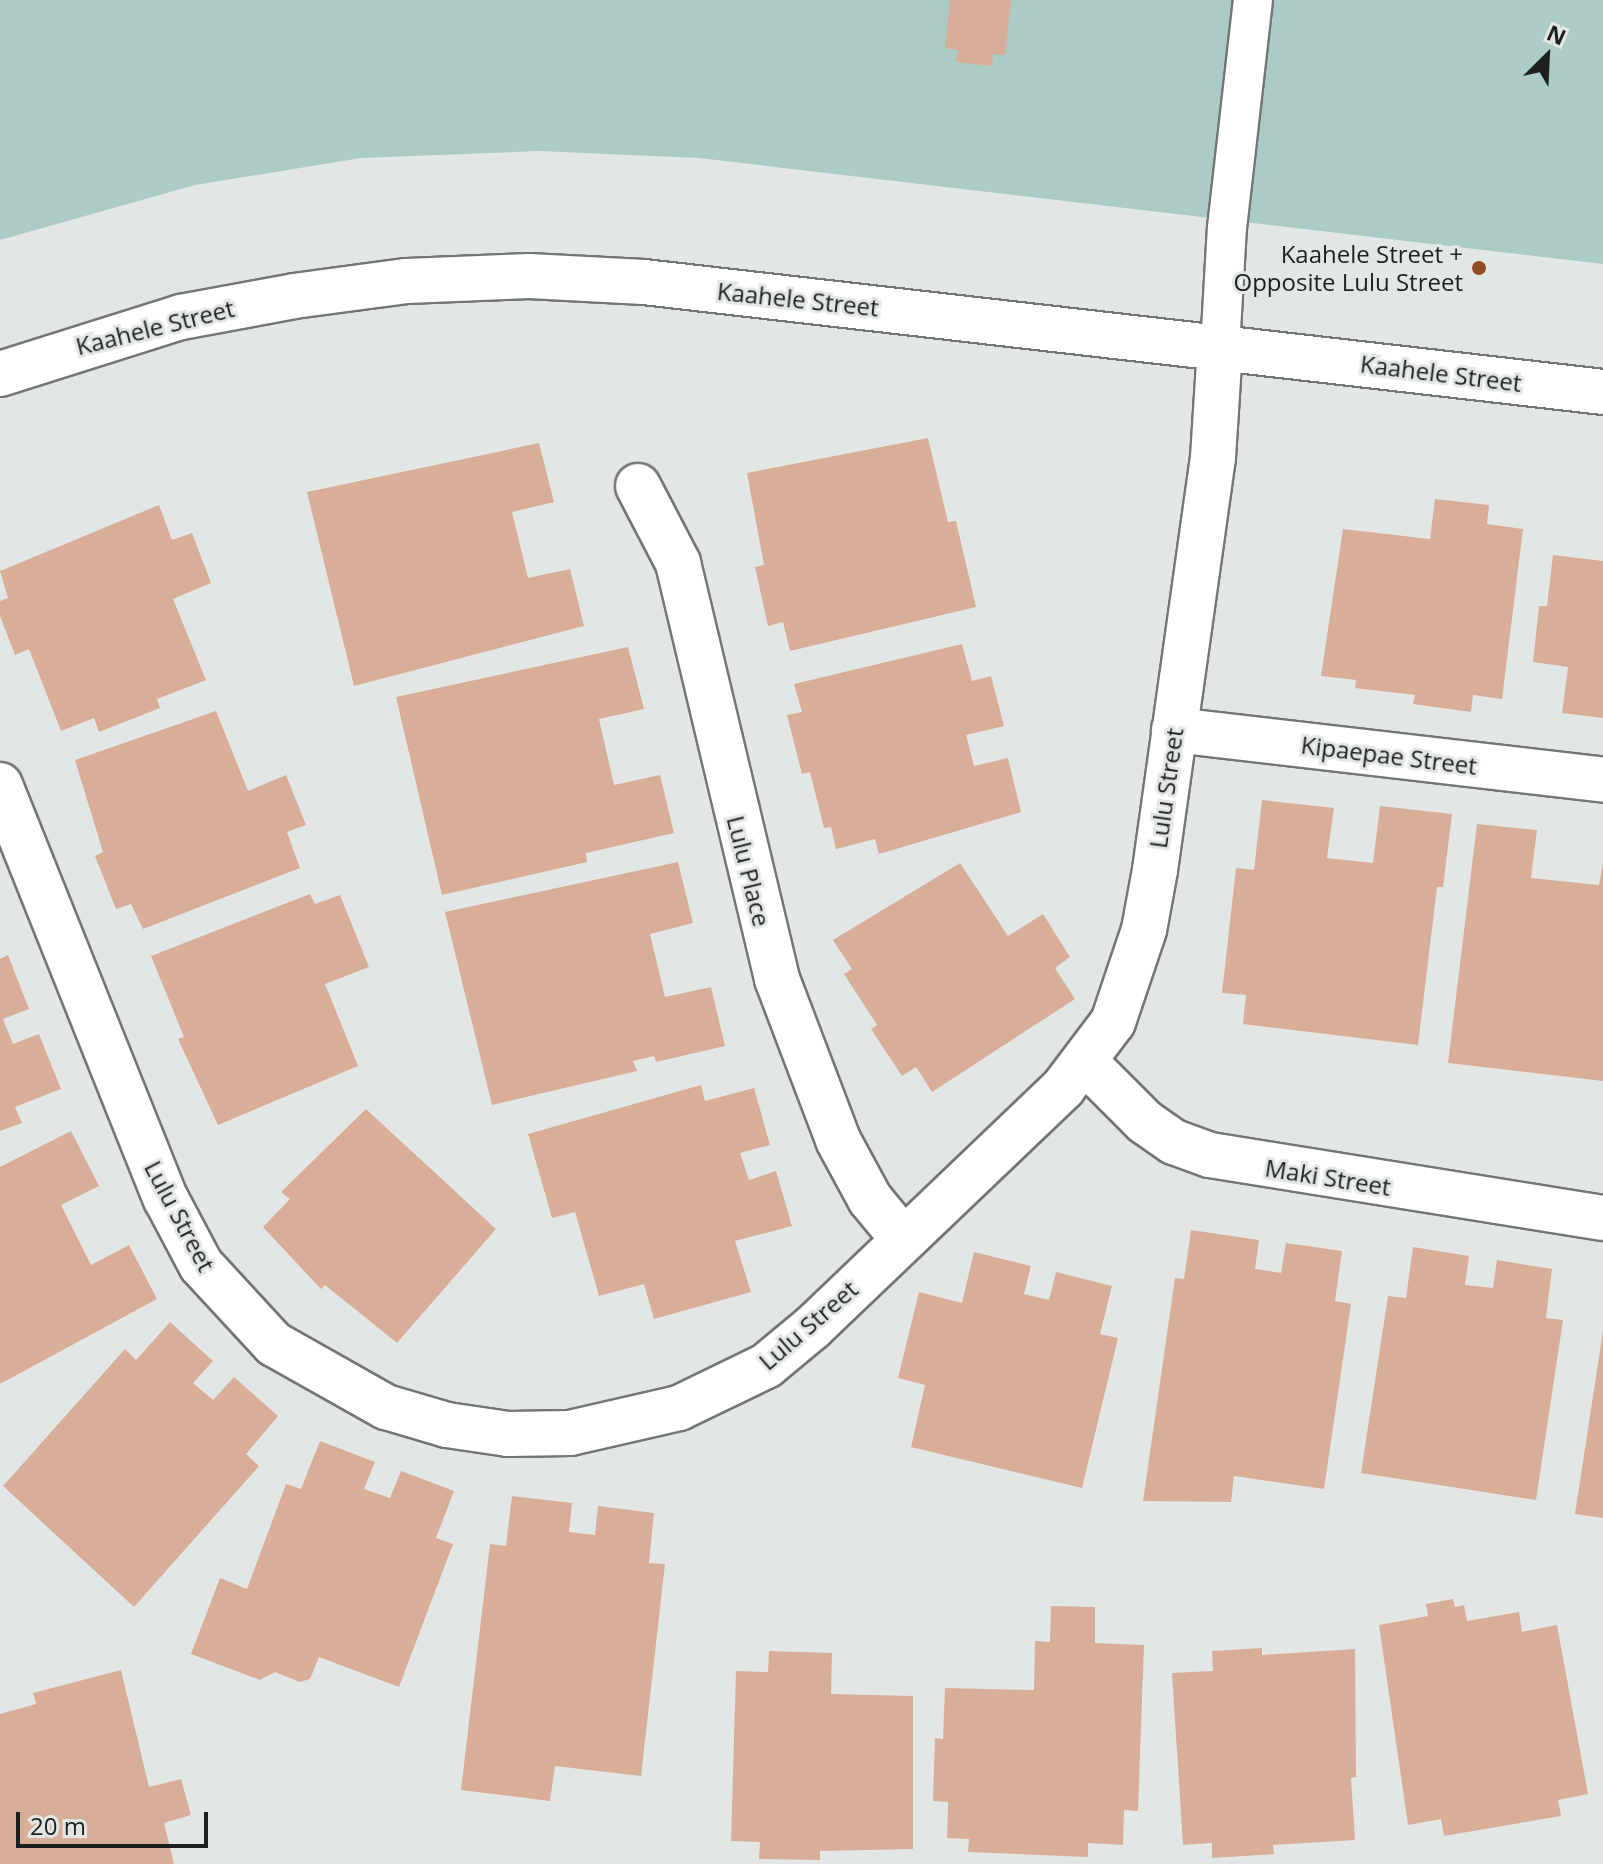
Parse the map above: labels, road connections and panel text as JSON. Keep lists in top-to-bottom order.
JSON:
{
  "streets": {
    "street": [
      "Kaahele Street",
      "Kipaepae Street",
      "Lulu Street",
      "Lulu Place",
      "Maki Street"
    ]
  },
  "crossings": [
    ["Kaahele Street", "Lulu Street"],
    ["Kipaepae Street", "Lulu Street"],
    ["Lulu Street", "Lulu Place"],
    ["Lulu Street", "Maki Street"]
  ],
  "places": ["Kaahele Street + Opposite Lulu Street"],
  "scale_bar": "20 m",
  "north": "top right"
}
